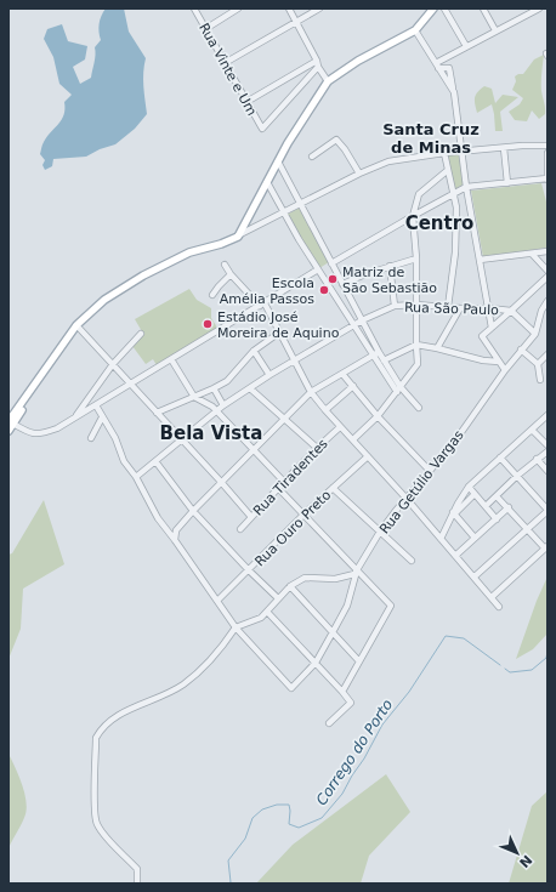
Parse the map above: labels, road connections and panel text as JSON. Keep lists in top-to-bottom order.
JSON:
{
  "streets": {
    "street": [
      "Rua Vinte e Um",
      "Rua São Paulo",
      "Rua Tiradentes",
      "Rua Getúlio Vargas",
      "Rua Ouro Preto"
    ]
  },
  "districts": ["Santa Cruz de Minas", "Centro", "Bela Vista"],
  "water": ["Corrego do Porto"],
  "places": ["Matriz de São Sebastião", "Escola Amélia Passos", "Estádio José Moreira de Aquino"],
  "north": "bottom right"
}
